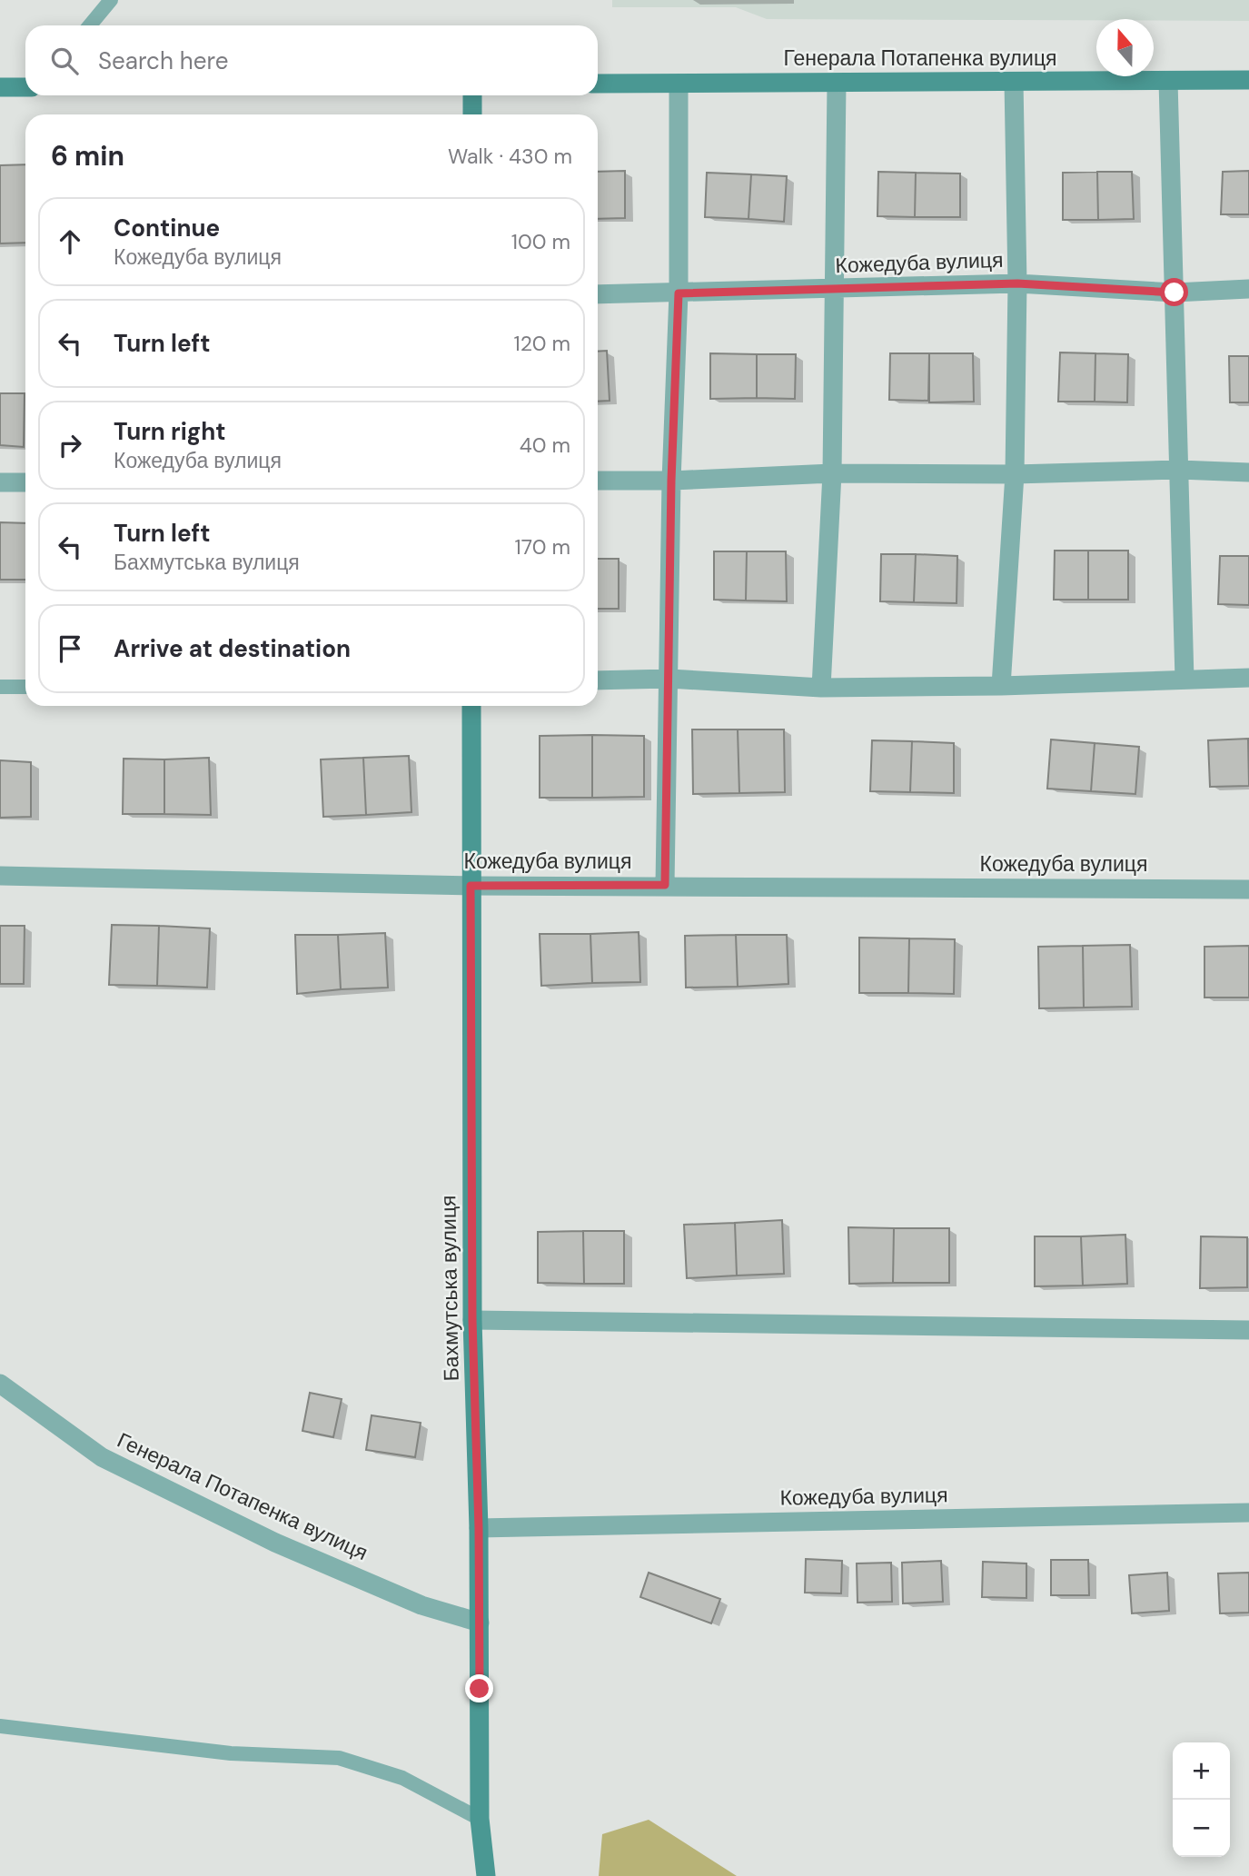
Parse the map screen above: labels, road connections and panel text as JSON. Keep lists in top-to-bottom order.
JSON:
{
  "streets": {
    "main road": ["Генерала Потапенка вулиця", "Бахмутська вулиця"],
    "street": ["Кожедуба вулиця"]
  },
  "crossings": [
    ["Генерала Потапенка вулиця", "Бахмутська вулиця"],
    ["Кожедуба вулиця", "Бахмутська вулиця"]
  ],
  "north": "top",
  "page": {
    "search": "Search here",
    "heading": ["6 min", "Walk · 430 m"],
    "list": [
      ["Continue", "Кожедуба вулиця", "100 m"],
      ["Turn left", "120 m"],
      ["Turn right", "Кожедуба вулиця", "40 m"],
      ["Turn left", "Бахмутська вулиця", "170 m"],
      "Arrive at destination"
    ],
    "map_buttons": ["+", "−"]
  }
}
